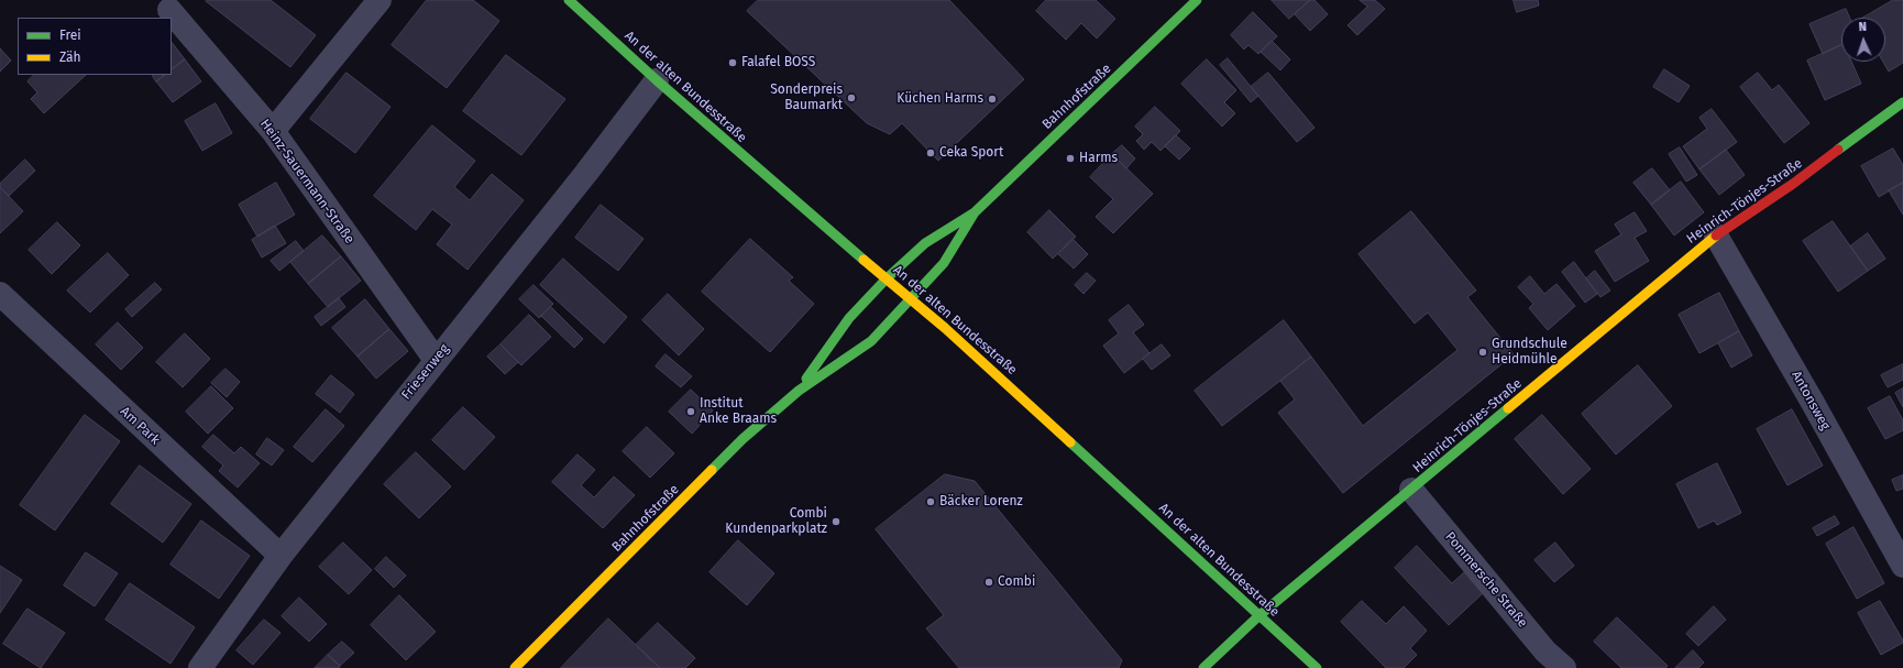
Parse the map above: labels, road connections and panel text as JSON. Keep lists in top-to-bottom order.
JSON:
{
  "streets": {
    "street": [
      "An der alten Bundesstraße",
      "Bahnhofstraße",
      "Heinz-Sauermann-Straße",
      "Heinrich-Tönjes-Straße",
      "Friesenweg",
      "Antonsweg",
      "Am Park",
      "Pommersche Straße"
    ]
  },
  "crossings": [
    ["An der alten Bundesstraße", "Bahnhofstraße"],
    ["An der alten Bundesstraße", "Heinrich-Tönjes-Straße"],
    ["An der alten Bundesstraße", "Friesenweg"],
    ["Heinz-Sauermann-Straße", "Friesenweg"],
    ["Heinrich-Tönjes-Straße", "Antonsweg"],
    ["Heinrich-Tönjes-Straße", "Pommersche Straße"],
    ["Friesenweg", "Am Park"]
  ],
  "places": [
    "Falafel BOSS",
    "Sonderpreis Baumarkt",
    "Küchen Harms",
    "Ceka Sport",
    "Harms",
    "Grundschule Heidmühle",
    "Institut Anke Braams",
    "Bäcker Lorenz",
    "Combi Kundenparkplatz",
    "Combi"
  ],
  "legend": ["Frei", "Zäh"],
  "north": "top"
}
